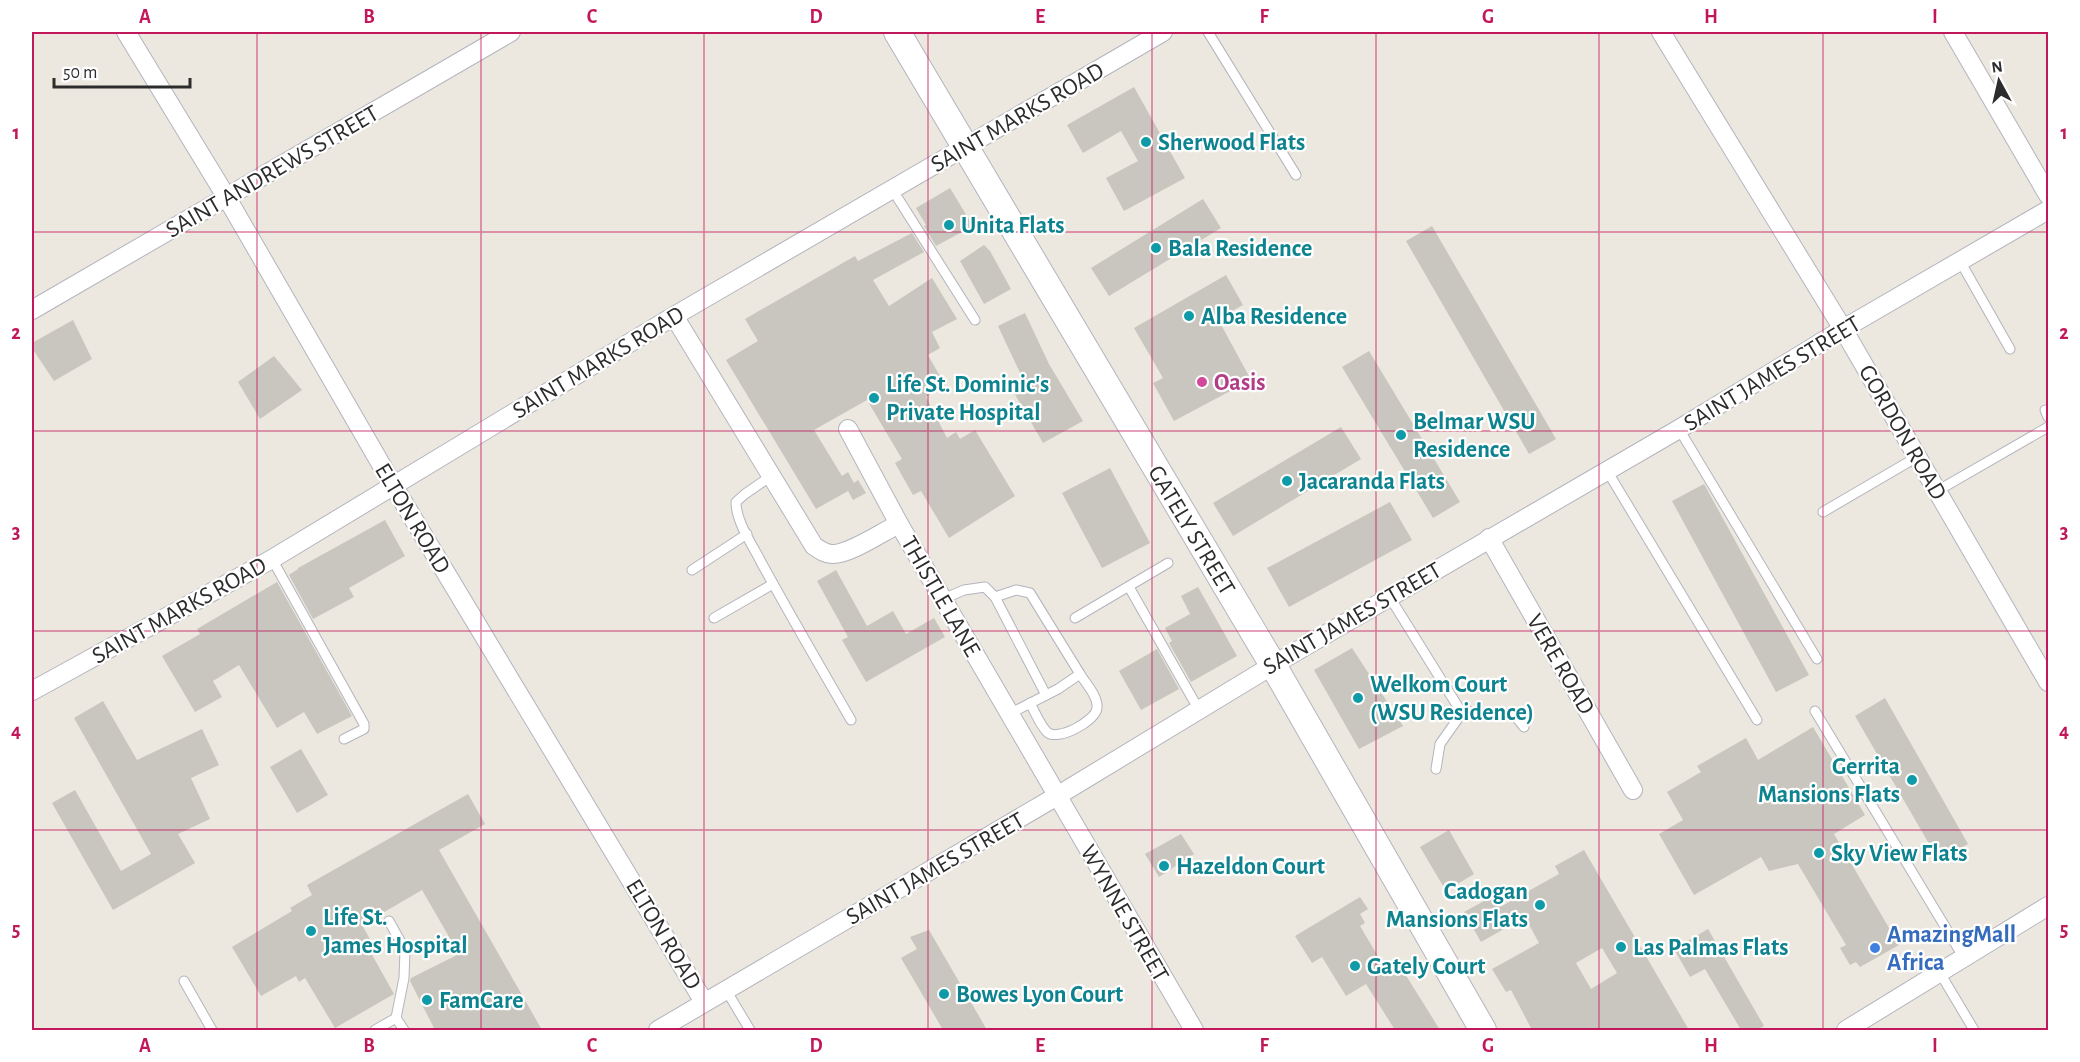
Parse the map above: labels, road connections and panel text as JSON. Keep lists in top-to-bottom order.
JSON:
{
  "streets": {
    "street": [
      "SAINT MARKS ROAD",
      "SAINT ANDREWS STREET",
      "SAINT JAMES STREET",
      "GORDON ROAD",
      "ELTON ROAD",
      "GATELY STREET",
      "THISTLE LANE",
      "VERE ROAD",
      "WYNNE STREET"
    ]
  },
  "crossings": [
    ["SAINT MARKS ROAD", "ELTON ROAD"],
    ["SAINT MARKS ROAD", "GATELY STREET"],
    ["SAINT MARKS ROAD", "THISTLE LANE"],
    ["SAINT ANDREWS STREET", "ELTON ROAD"],
    ["SAINT JAMES STREET", "GORDON ROAD"],
    ["SAINT JAMES STREET", "ELTON ROAD"],
    ["SAINT JAMES STREET", "GATELY STREET"],
    ["SAINT JAMES STREET", "THISTLE LANE"],
    ["SAINT JAMES STREET", "VERE ROAD"],
    ["SAINT JAMES STREET", "WYNNE STREET"],
    ["THISTLE LANE", "WYNNE STREET"]
  ],
  "places": [
    "Sherwood Flats",
    "Unita Flats",
    "Bala Residence",
    "Alba Residence",
    "Oasis",
    "Life St. Dominic's Private Hospital",
    "Belmar WSU Residence",
    "Jacaranda Flats",
    "Welkom Court (WSU Residence)",
    "Gerrita Mansions Flats",
    "Sky View Flats",
    "Hazeldon Court",
    "Cadogan Mansions Flats",
    "Life St. James Hospital",
    "Las Palmas Flats",
    "AmazingMall Africa",
    "Gately Court",
    "Bowes Lyon Court",
    "FamCare"
  ],
  "scale_bar": "50 m",
  "north": "top",
  "grid": {
    "columns": [
      "A",
      "B",
      "C",
      "D",
      "E",
      "F",
      "G",
      "H",
      "I"
    ],
    "rows": [
      "1",
      "2",
      "3",
      "4",
      "5"
    ]
  }
}
